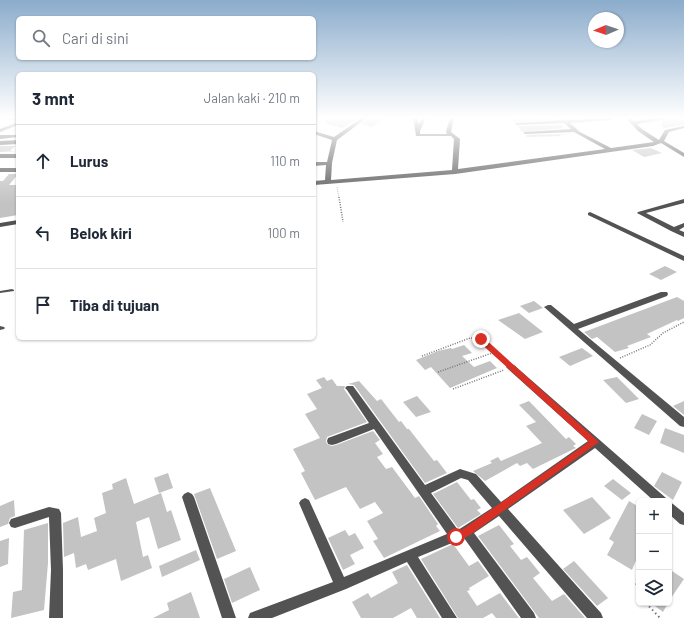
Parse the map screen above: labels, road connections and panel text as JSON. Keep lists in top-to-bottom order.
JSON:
{
  "north": "left",
  "page": {
    "search": "Cari di sini",
    "heading": ["3 mnt", "Jalan kaki · 210 m"],
    "list": [
      ["Lurus", "110 m"],
      ["Belok kiri", "100 m"],
      "Tiba di tujuan"
    ],
    "map_buttons": ["+", "−"]
  }
}
